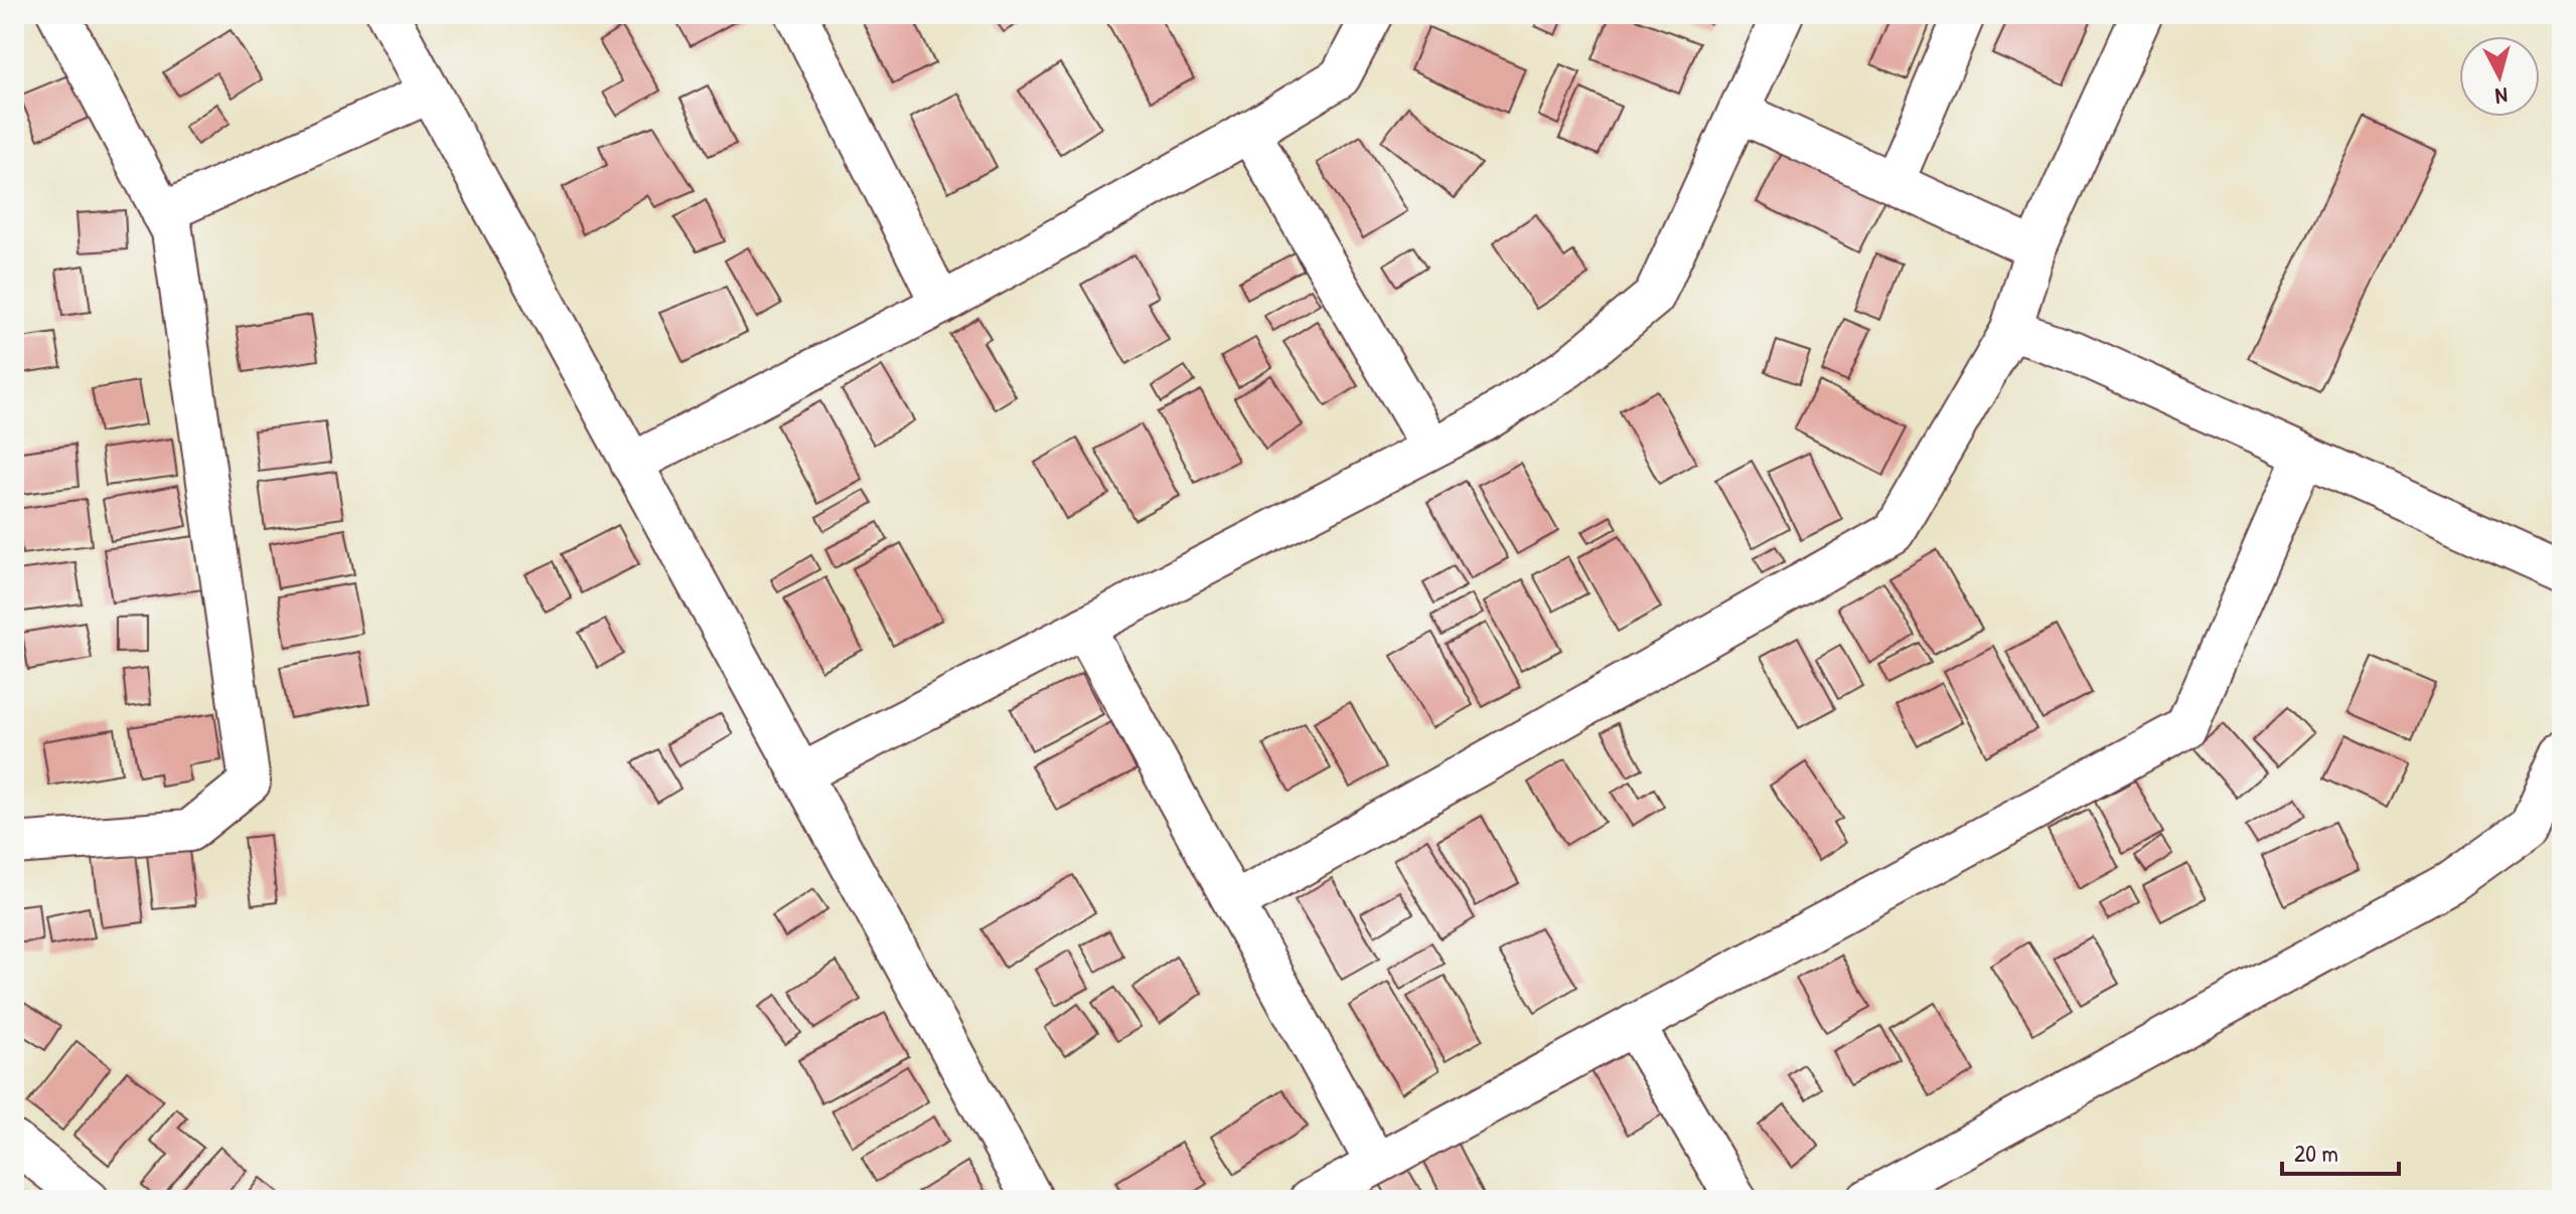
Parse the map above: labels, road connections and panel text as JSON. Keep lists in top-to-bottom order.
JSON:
{
  "scale_bar": "20 m",
  "north": "bottom"
}
